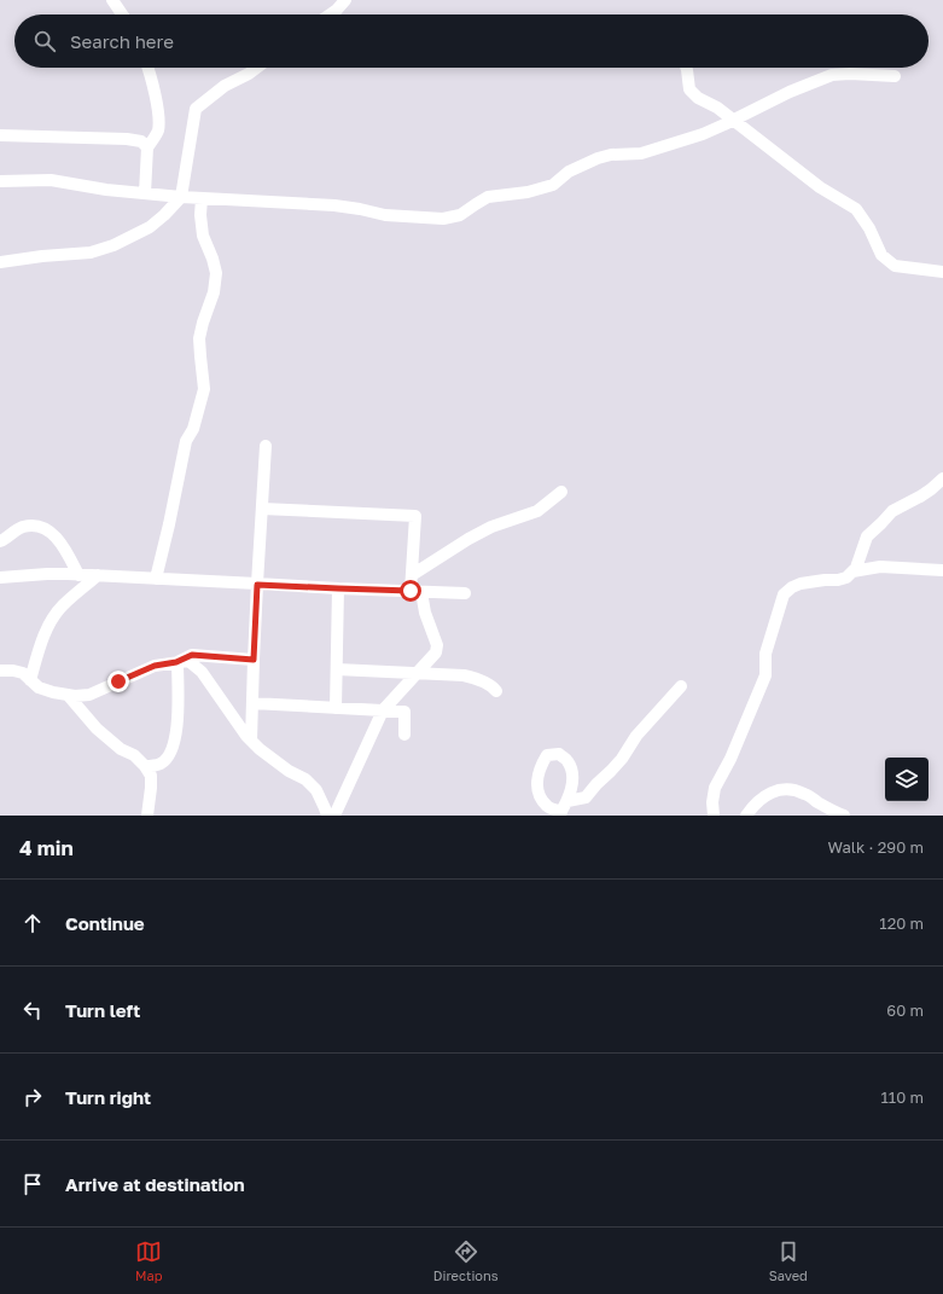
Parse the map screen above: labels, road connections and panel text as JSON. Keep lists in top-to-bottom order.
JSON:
{
  "page": {
    "search": "Search here",
    "heading": ["4 min", "Walk · 290 m"],
    "list": [
      ["Continue", "120 m"],
      ["Turn left", "60 m"],
      ["Turn right", "110 m"],
      "Arrive at destination"
    ],
    "nav": ["Map", "Directions", "Saved"]
  }
}
